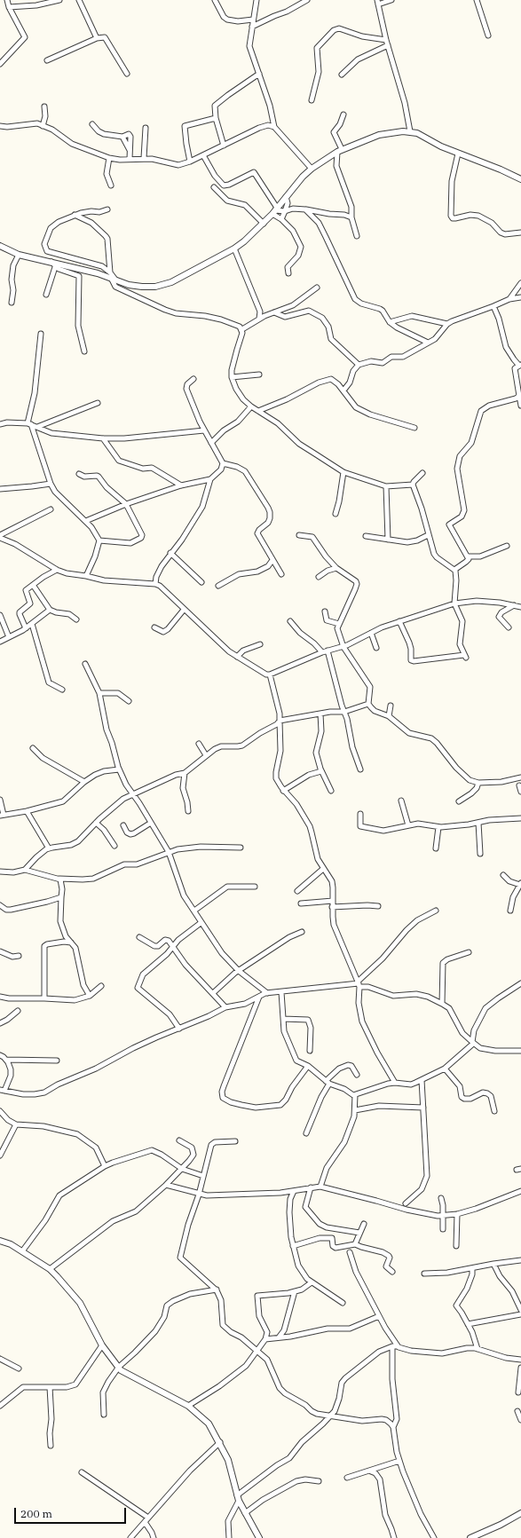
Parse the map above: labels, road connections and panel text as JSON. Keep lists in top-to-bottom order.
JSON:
{
  "scale_bar": "200 m"
}
